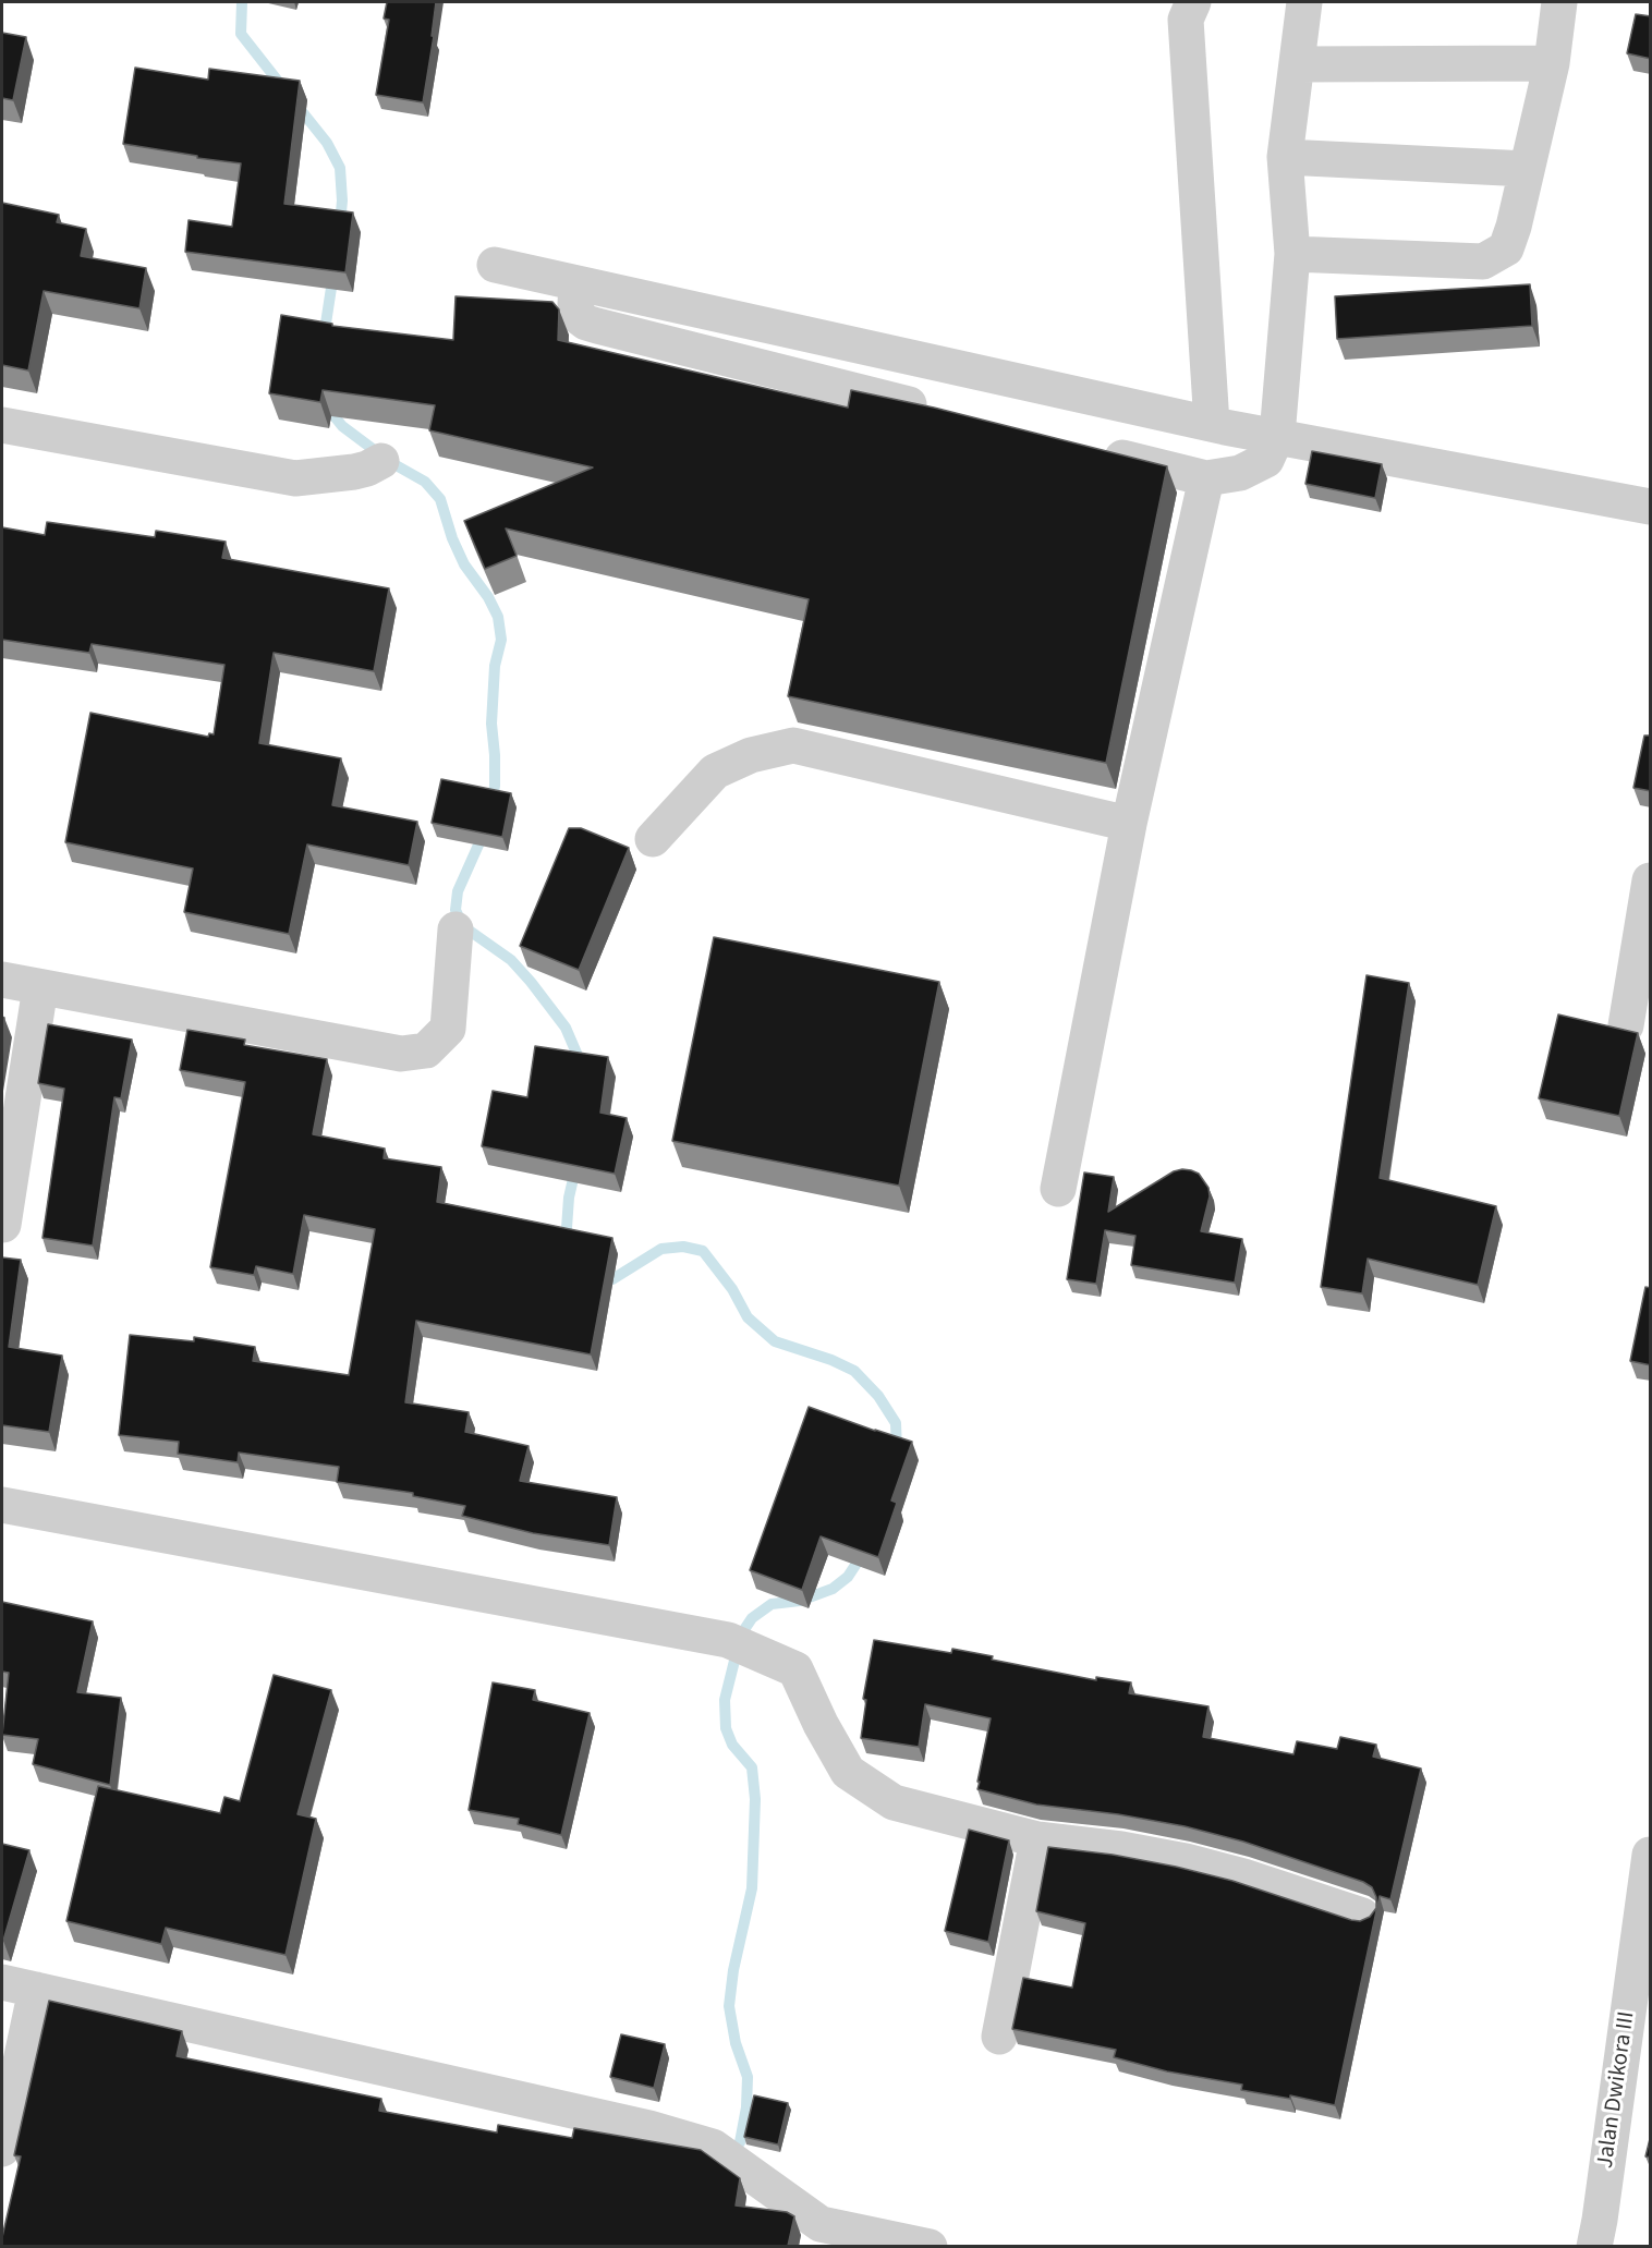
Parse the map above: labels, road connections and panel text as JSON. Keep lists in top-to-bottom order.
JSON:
{
  "streets": {
    "street": ["Jalan Dwikora III"]
  }
}
